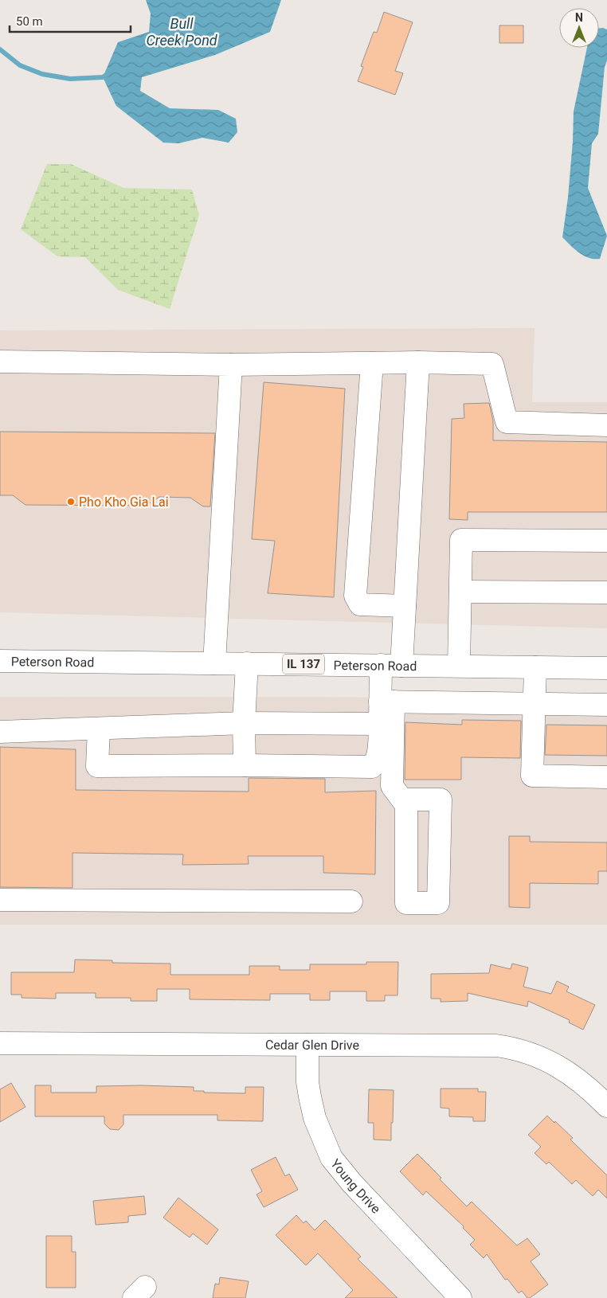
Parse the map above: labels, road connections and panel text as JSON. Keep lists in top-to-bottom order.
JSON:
{
  "streets": {
    "street": [
      "Peterson Road",
      "IL 137",
      "Cedar Glen Drive",
      "Young Drive"
    ]
  },
  "crossings": [
    ["Cedar Glen Drive", "Young Drive"]
  ],
  "water": ["Bull Creek Pond"],
  "places": ["Pho Kho Gia Lai"],
  "scale_bar": "50 m",
  "north": "top"
}
